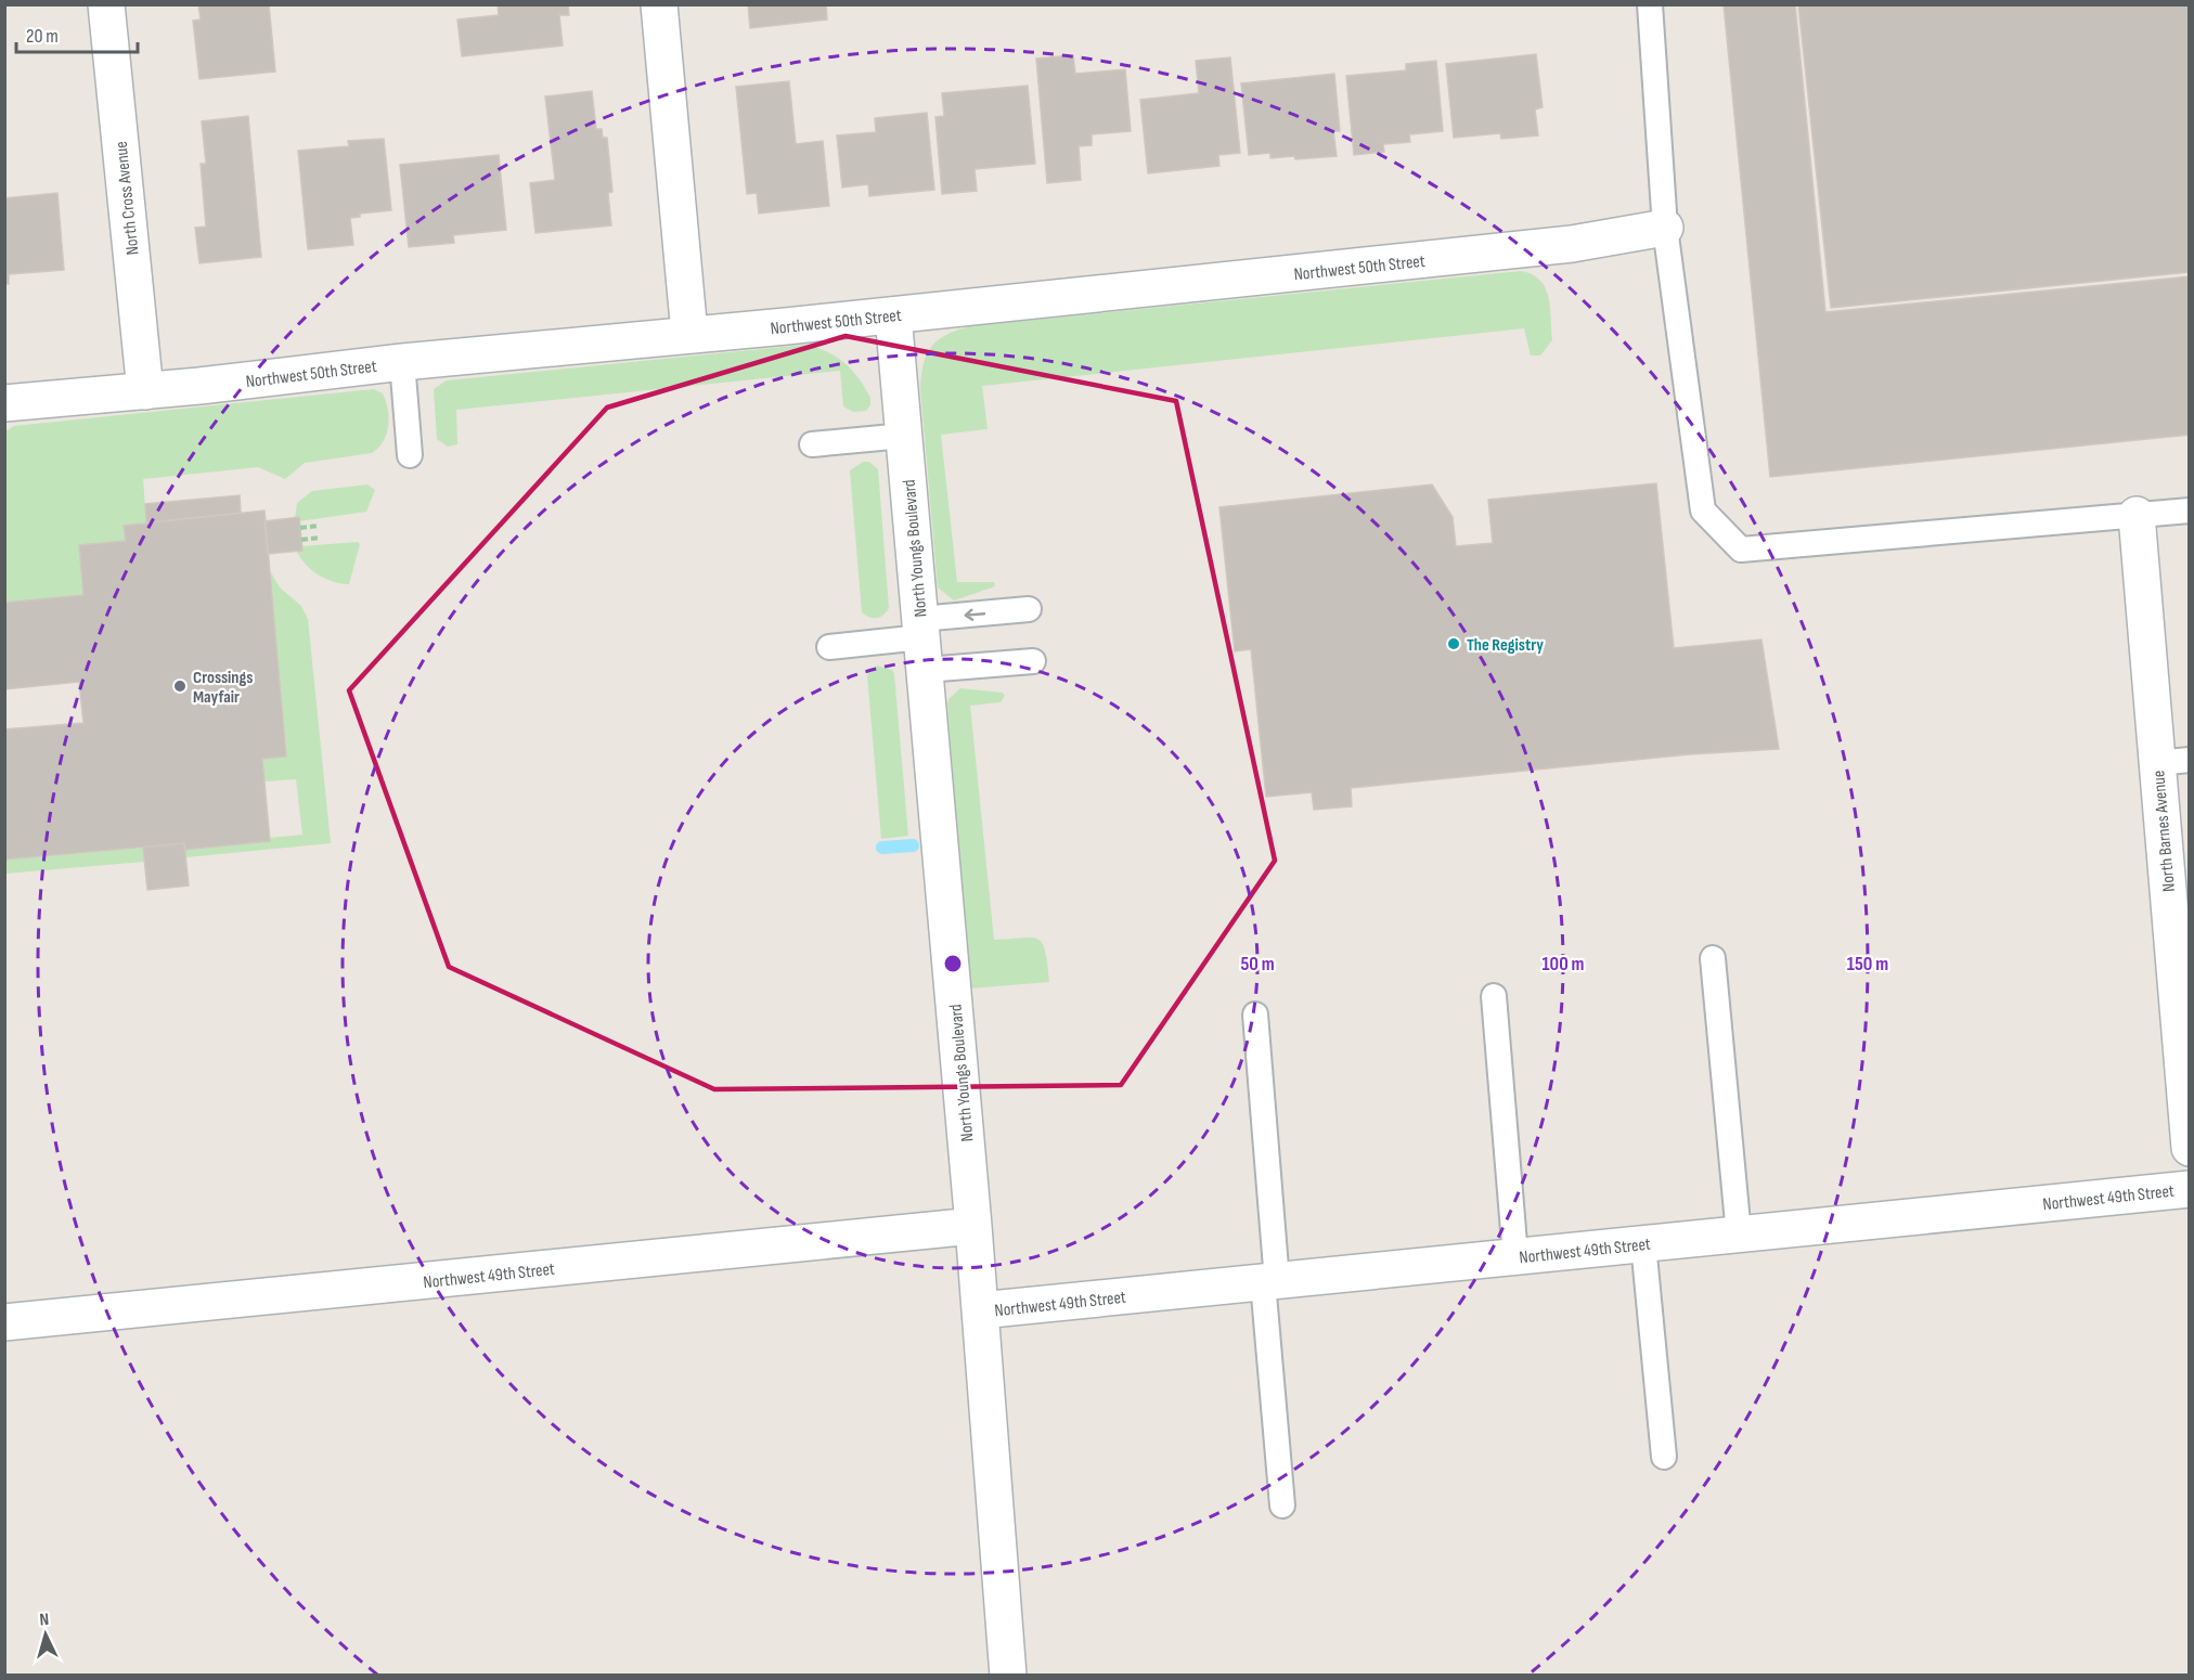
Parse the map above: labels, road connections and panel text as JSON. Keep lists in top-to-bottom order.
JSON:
{
  "streets": {
    "street": [
      "North Cross Avenue",
      "Northwest 50th Street",
      "North Youngs Boulevard",
      "North Barnes Avenue",
      "Northwest 49th Street"
    ]
  },
  "crossings": [
    ["North Cross Avenue", "Northwest 50th Street"],
    ["Northwest 50th Street", "North Youngs Boulevard"],
    ["North Youngs Boulevard", "Northwest 49th Street"]
  ],
  "places": ["The Registry", "Crossings Mayfair"],
  "scale_bar": "20 m",
  "north": "top",
  "rings": ["50 m", "100 m", "150 m"]
}
